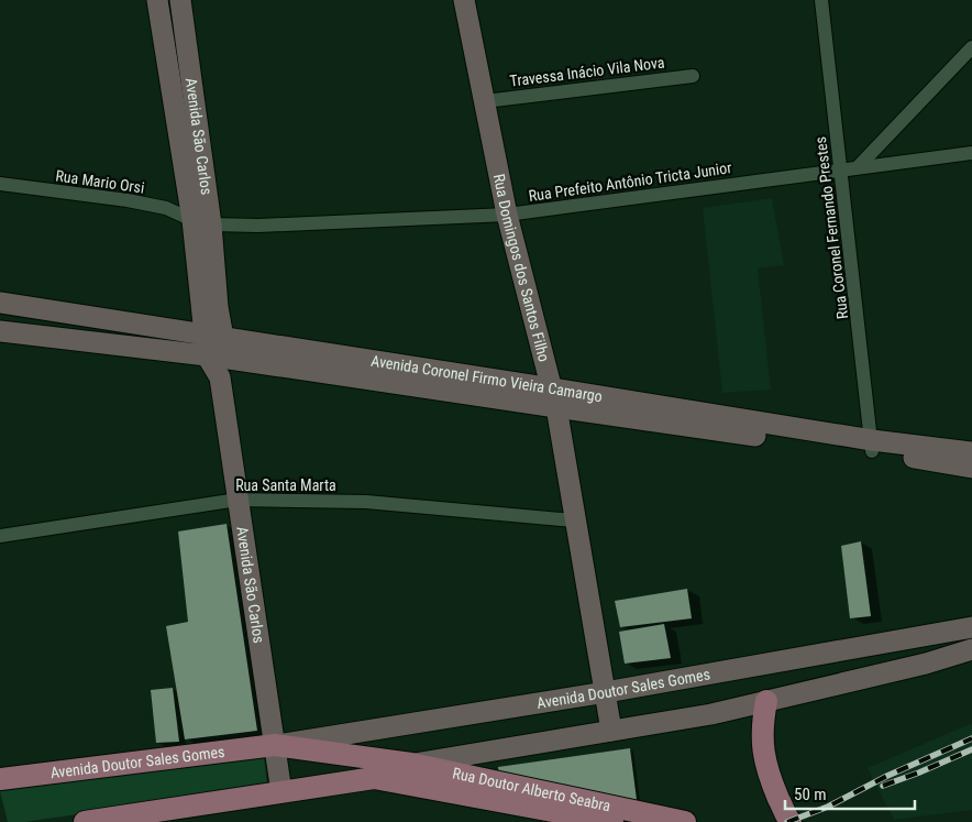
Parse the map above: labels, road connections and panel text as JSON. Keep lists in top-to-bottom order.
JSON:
{
  "streets": {
    "main road": [
      "Avenida São Carlos",
      "Rua Domingos dos Santos Filho",
      "Avenida Coronel Firmo Vieira Camargo",
      "Avenida Doutor Sales Gomes",
      "Rua Doutor Alberto Seabra"
    ],
    "street": [
      "Travessa Inácio Vila Nova",
      "Rua Mario Orsi",
      "Rua Prefeito Antônio Tricta Junior",
      "Rua Coronel Fernando Prestes",
      "Rua Santa Marta"
    ]
  },
  "crossings": [
    ["Travessa Inácio Vila Nova", "Rua Domingos dos Santos Filho"],
    ["Avenida São Carlos", "Rua Mario Orsi"],
    ["Avenida São Carlos", "Rua Prefeito Antônio Tricta Junior"],
    ["Avenida São Carlos", "Avenida Coronel Firmo Vieira Camargo"],
    ["Avenida São Carlos", "Rua Santa Marta"],
    ["Avenida São Carlos", "Avenida Doutor Sales Gomes"],
    ["Rua Mario Orsi", "Rua Prefeito Antônio Tricta Junior"],
    ["Rua Prefeito Antônio Tricta Junior", "Rua Coronel Fernando Prestes"],
    ["Rua Prefeito Antônio Tricta Junior", "Rua Domingos dos Santos Filho"],
    ["Rua Coronel Fernando Prestes", "Avenida Coronel Firmo Vieira Camargo"],
    ["Rua Domingos dos Santos Filho", "Avenida Coronel Firmo Vieira Camargo"],
    ["Rua Domingos dos Santos Filho", "Rua Santa Marta"],
    ["Rua Domingos dos Santos Filho", "Avenida Doutor Sales Gomes"],
    ["Avenida Doutor Sales Gomes", "Rua Doutor Alberto Seabra"]
  ],
  "scale_bar": "50 m"
}
